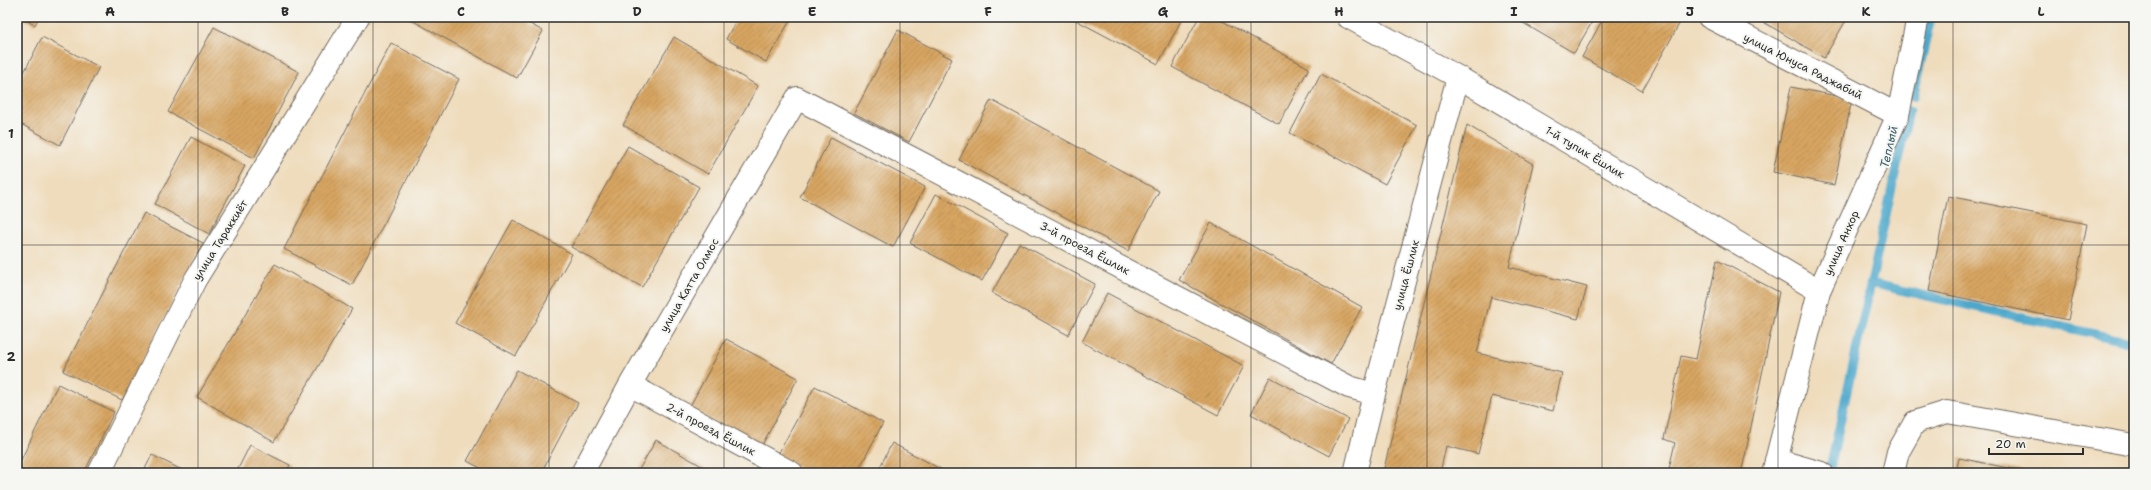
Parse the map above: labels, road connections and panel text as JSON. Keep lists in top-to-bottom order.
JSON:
{
  "streets": {
    "street": [
      "улица Юнуса Раджабий",
      "1-й тупик Ёшлик",
      "улица Тараккиёт",
      "улица Анхор",
      "3-й проезд Ёшлик",
      "улица Ёшлик",
      "улица Катта Олмос",
      "2-й проезд Ёшлик"
    ]
  },
  "crossings": [
    ["улица Юнуса Раджабий", "улица Анхор"],
    ["1-й тупик Ёшлик", "улица Анхор"],
    ["1-й тупик Ёшлик", "улица Ёшлик"],
    ["3-й проезд Ёшлик", "улица Ёшлик"],
    ["3-й проезд Ёшлик", "улица Катта Олмос"],
    ["улица Катта Олмос", "2-й проезд Ёшлик"]
  ],
  "water": ["Теплый"],
  "scale_bar": "20 m",
  "grid": {
    "columns": [
      "A",
      "B",
      "C",
      "D",
      "E",
      "F",
      "G",
      "H",
      "I",
      "J",
      "K",
      "L"
    ],
    "rows": ["1", "2"]
  }
}
